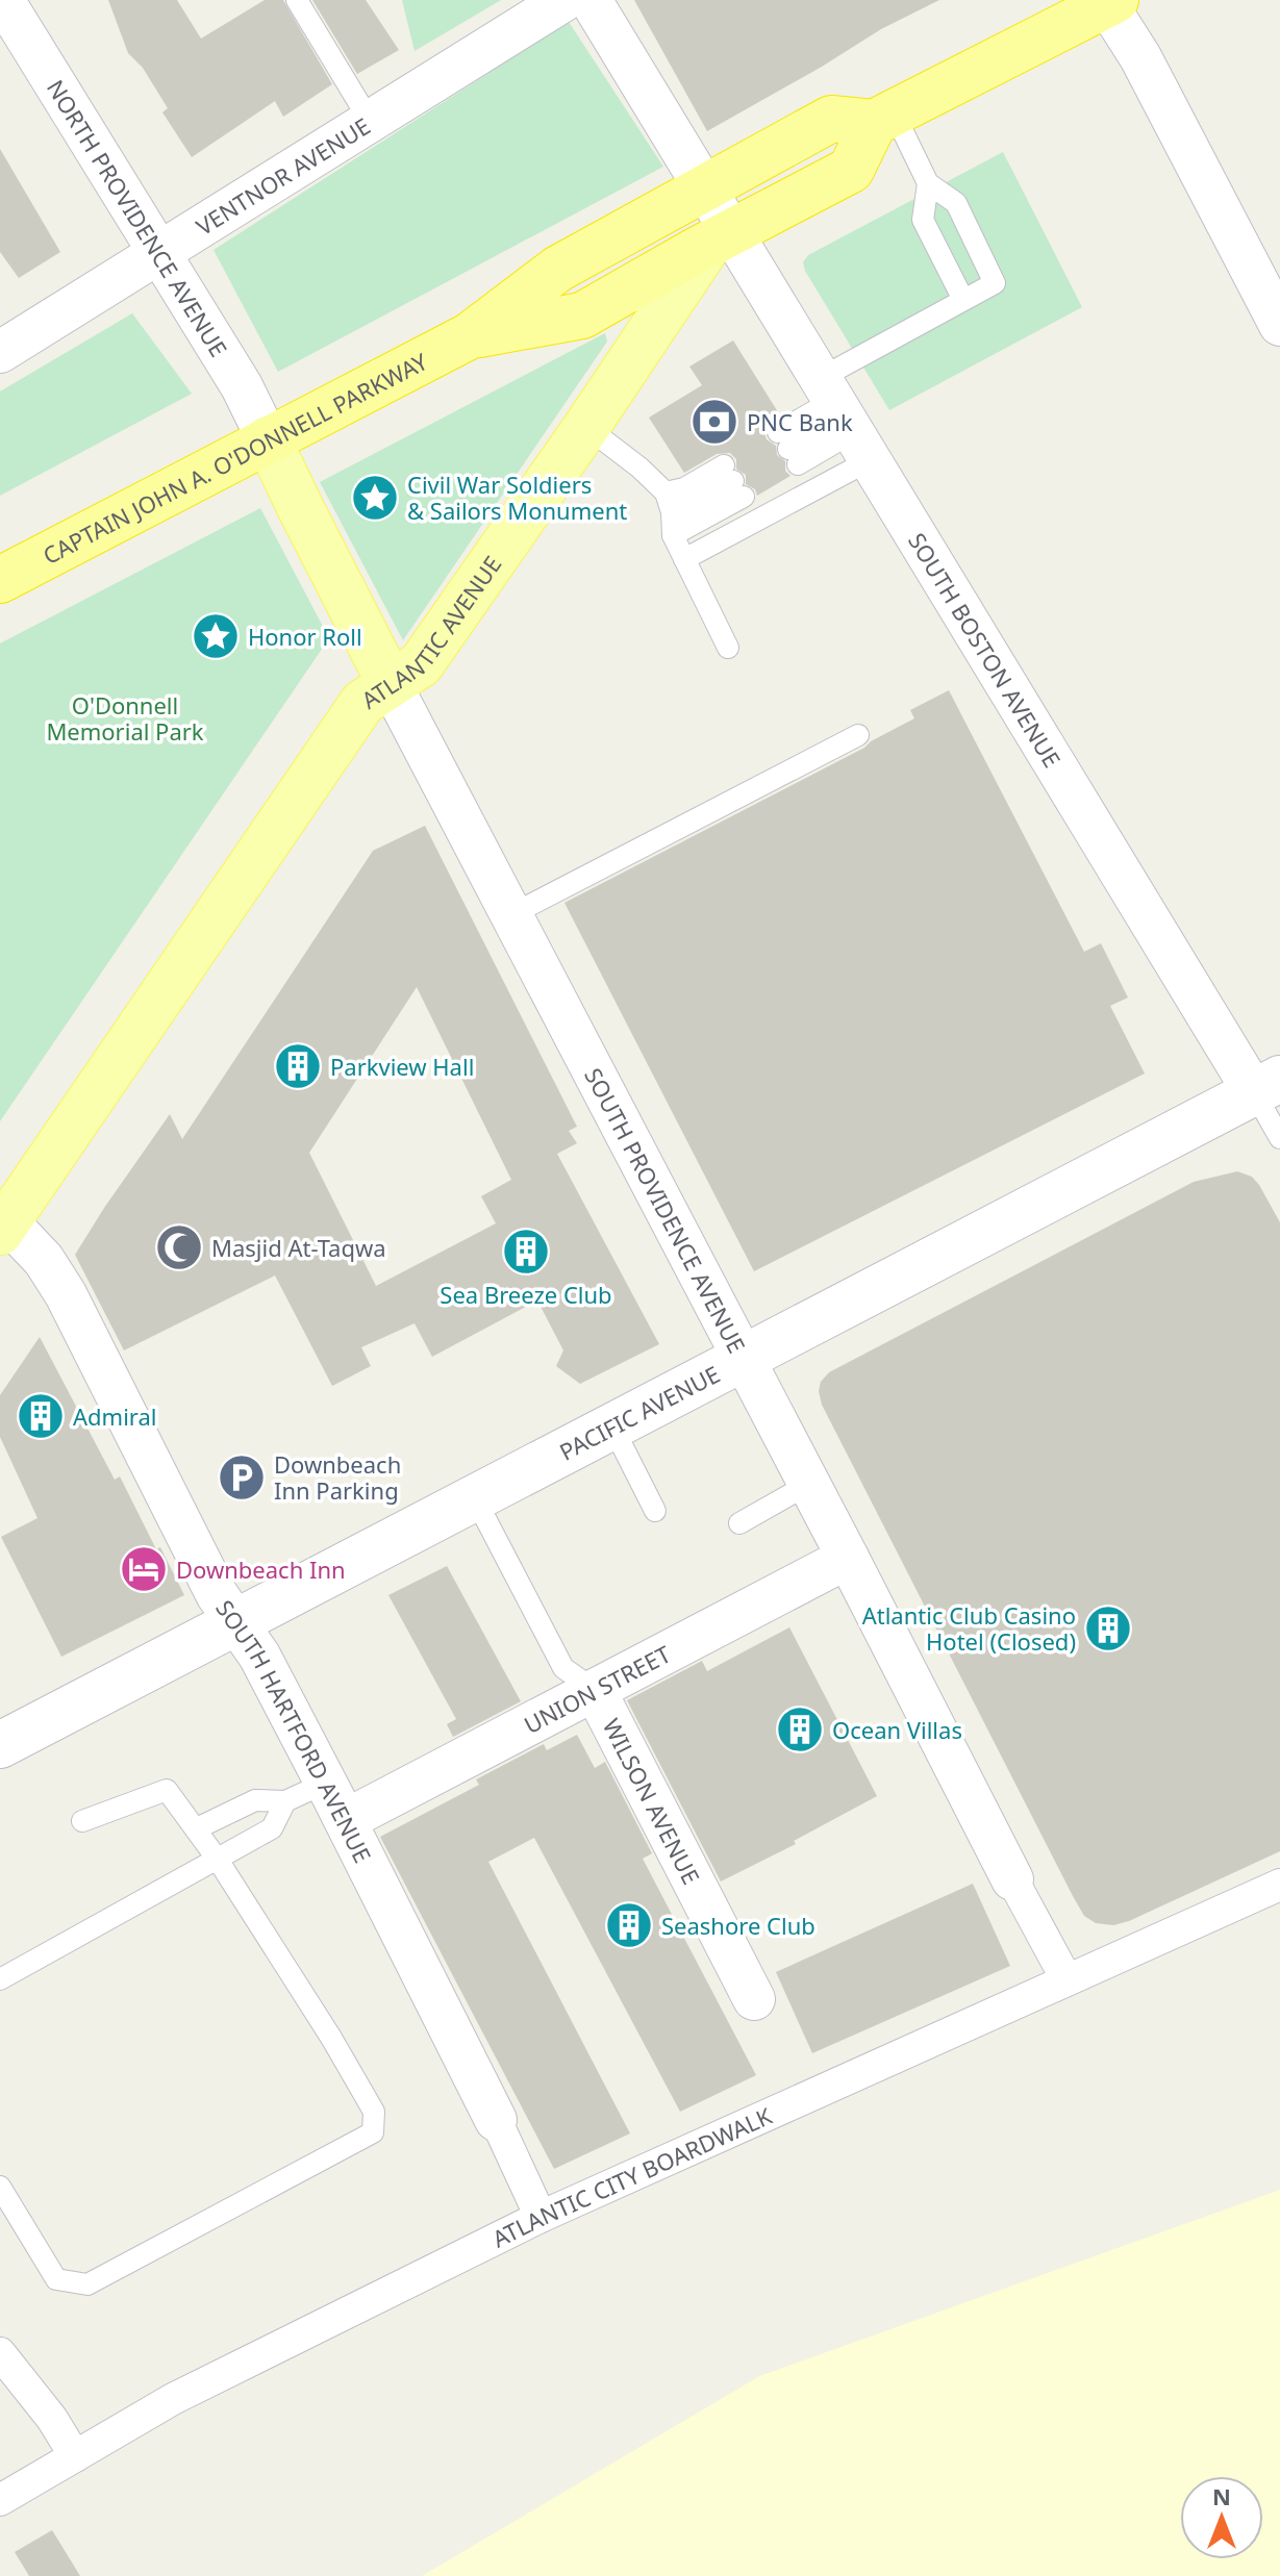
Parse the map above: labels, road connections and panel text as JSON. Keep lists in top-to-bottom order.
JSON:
{
  "streets": {
    "highway": ["CAPTAIN JOHN A. O'DONNELL PARKWAY", "ATLANTIC AVENUE"],
    "main road": ["SOUTH PROVIDENCE AVENUE"],
    "street": [
      "VENTNOR AVENUE",
      "NORTH PROVIDENCE AVENUE",
      "SOUTH BOSTON AVENUE",
      "PACIFIC AVENUE",
      "UNION STREET",
      "SOUTH HARTFORD AVENUE",
      "WILSON AVENUE",
      "ATLANTIC CITY BOARDWALK"
    ]
  },
  "crossings": [
    ["VENTNOR AVENUE", "NORTH PROVIDENCE AVENUE"],
    ["NORTH PROVIDENCE AVENUE", "CAPTAIN JOHN A. O'DONNELL PARKWAY"],
    ["NORTH PROVIDENCE AVENUE", "SOUTH PROVIDENCE AVENUE"],
    ["CAPTAIN JOHN A. O'DONNELL PARKWAY", "ATLANTIC AVENUE"],
    ["CAPTAIN JOHN A. O'DONNELL PARKWAY", "SOUTH BOSTON AVENUE"],
    ["CAPTAIN JOHN A. O'DONNELL PARKWAY", "SOUTH PROVIDENCE AVENUE"],
    ["ATLANTIC AVENUE", "SOUTH BOSTON AVENUE"],
    ["ATLANTIC AVENUE", "SOUTH PROVIDENCE AVENUE"],
    ["ATLANTIC AVENUE", "SOUTH HARTFORD AVENUE"],
    ["SOUTH BOSTON AVENUE", "PACIFIC AVENUE"],
    ["SOUTH PROVIDENCE AVENUE", "PACIFIC AVENUE"],
    ["SOUTH PROVIDENCE AVENUE", "UNION STREET"],
    ["SOUTH PROVIDENCE AVENUE", "ATLANTIC CITY BOARDWALK"],
    ["PACIFIC AVENUE", "SOUTH HARTFORD AVENUE"],
    ["UNION STREET", "SOUTH HARTFORD AVENUE"],
    ["UNION STREET", "WILSON AVENUE"]
  ],
  "parks": ["O'Donnell Memorial Park"],
  "places": {
    "bank": ["PNC Bank"],
    "place": ["Civil War Soldiers & Sailors Monument", "Honor Roll"],
    "building": [
      "Parkview Hall",
      "Sea Breeze Club",
      "Admiral",
      "Atlantic Club Casino Hotel (Closed)",
      "Ocean Villas",
      "Seashore Club"
    ],
    "mosque": ["Masjid At-Taqwa"],
    "parking": ["Downbeach Inn Parking"],
    "hotel": ["Downbeach Inn"]
  },
  "north": "top"
}
